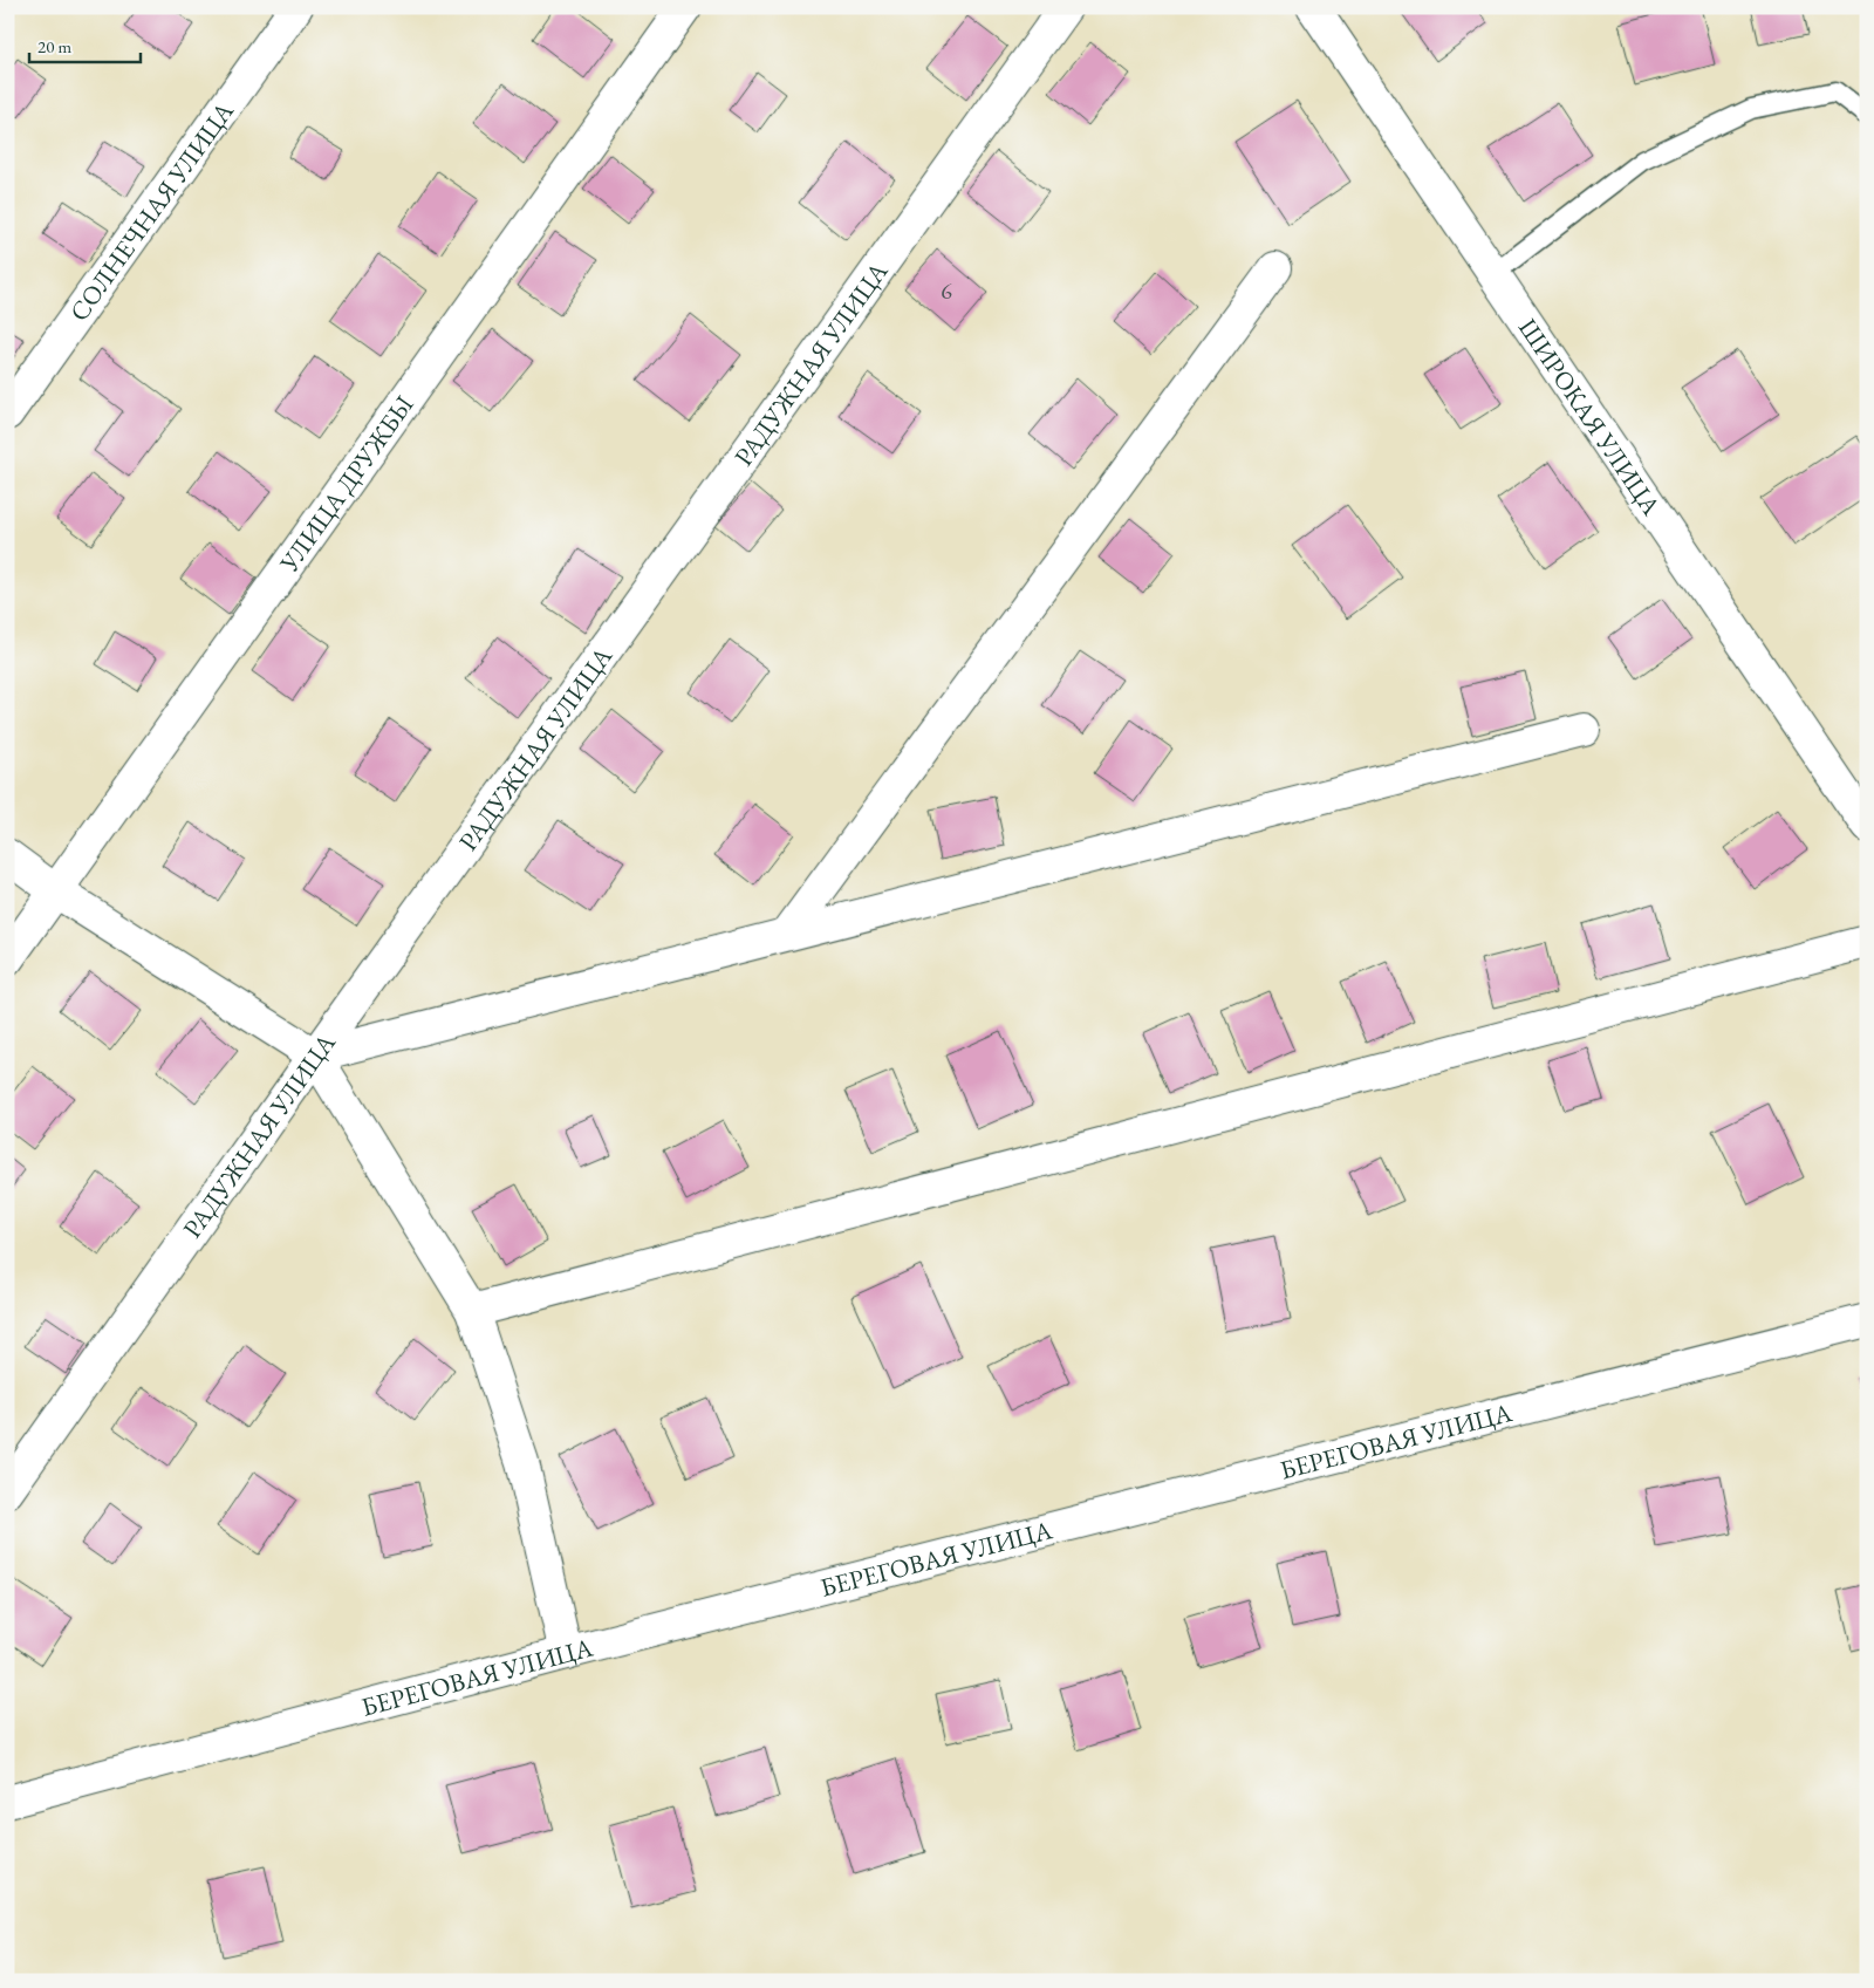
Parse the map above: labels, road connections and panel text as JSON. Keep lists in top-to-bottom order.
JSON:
{
  "streets": {
    "street": [
      "СОЛНЕЧНАЯ УЛИЦА",
      "РАДУЖНАЯ УЛИЦА",
      "ШИРОКАЯ УЛИЦА",
      "УЛИЦА ДРУЖБЫ",
      "БЕРЕГОВАЯ УЛИЦА"
    ]
  },
  "house_numbers": ["6"],
  "scale_bar": "20 m"
}
